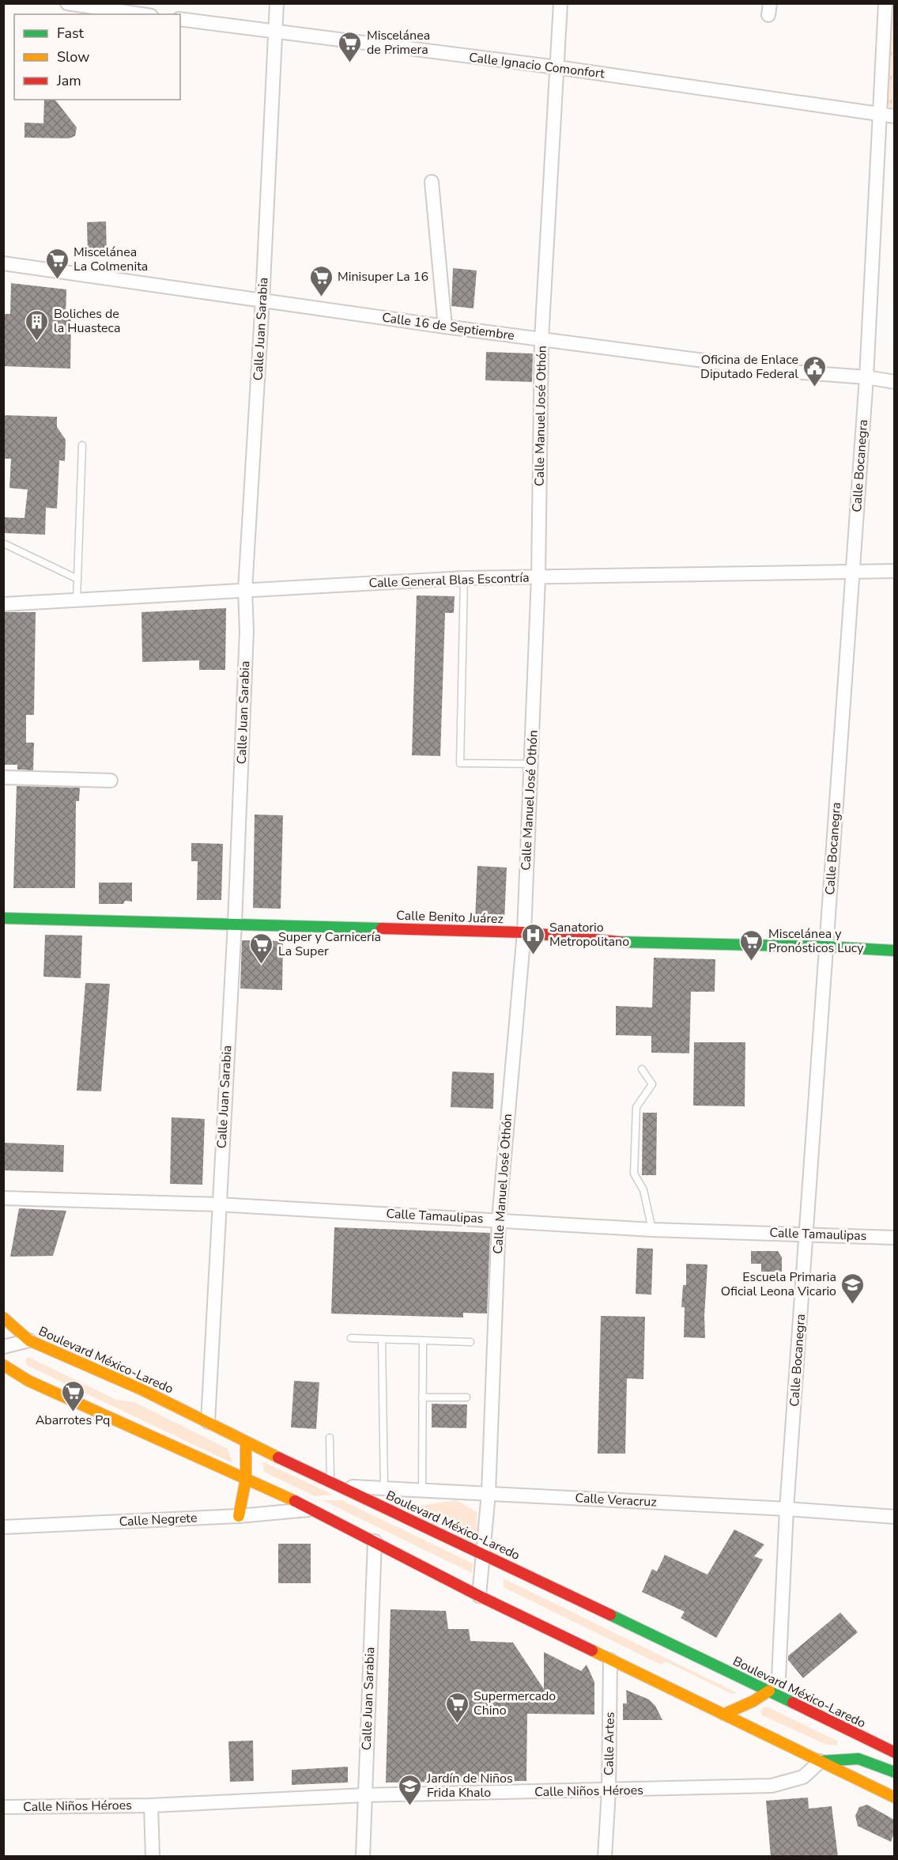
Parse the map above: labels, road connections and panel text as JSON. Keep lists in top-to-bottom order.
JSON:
{
  "streets": {
    "main road": ["Calle Benito Juárez", "Boulevard México-Laredo"],
    "street": [
      "Calle Ignacio Comonfort",
      "Calle 16 de Septiembre",
      "Calle Juan Sarabia",
      "Calle Manuel José Othón",
      "Calle Bocanegra",
      "Calle General Blas Escontría",
      "Calle Tamaulipas",
      "Calle Veracruz",
      "Calle Negrete",
      "Calle Artes",
      "Calle Niños Héroes"
    ]
  },
  "crossings": [
    ["Calle Ignacio Comonfort", "Calle Juan Sarabia"],
    ["Calle Ignacio Comonfort", "Calle Manuel José Othón"],
    ["Calle Ignacio Comonfort", "Calle Bocanegra"],
    ["Calle 16 de Septiembre", "Calle Juan Sarabia"],
    ["Calle 16 de Septiembre", "Calle Manuel José Othón"],
    ["Calle 16 de Septiembre", "Calle Bocanegra"],
    ["Calle Juan Sarabia", "Calle General Blas Escontría"],
    ["Calle Juan Sarabia", "Calle Benito Juárez"],
    ["Calle Juan Sarabia", "Calle Tamaulipas"],
    ["Calle Juan Sarabia", "Boulevard México-Laredo"],
    ["Calle Juan Sarabia", "Calle Niños Héroes"],
    ["Calle Manuel José Othón", "Calle General Blas Escontría"],
    ["Calle Manuel José Othón", "Calle Benito Juárez"],
    ["Calle Manuel José Othón", "Calle Tamaulipas"],
    ["Calle Manuel José Othón", "Boulevard México-Laredo"],
    ["Calle Manuel José Othón", "Calle Veracruz"],
    ["Calle Bocanegra", "Calle General Blas Escontría"],
    ["Calle Bocanegra", "Calle Benito Juárez"],
    ["Calle Bocanegra", "Calle Tamaulipas"],
    ["Calle Bocanegra", "Boulevard México-Laredo"],
    ["Calle Bocanegra", "Calle Veracruz"],
    ["Boulevard México-Laredo", "Calle Veracruz"],
    ["Calle Artes", "Calle Niños Héroes"]
  ],
  "places": {
    "supermarket": [
      "Miscelánea de Primera",
      "Miscelánea La Colmenita",
      "Minisuper La 16",
      "Miscelánea y Pronósticos Lucy",
      "Super y Carnicería La Super",
      "Abarrotes Pq",
      "Supermercado Chino"
    ],
    "building": ["Boliches de la Huasteca"],
    "public building": ["Oficina de Enlace Diputado Federal"],
    "hospital": ["Sanatorio Metropolitano"],
    "school or university": ["Escuela Primaria Oficial Leona Vicario", "Jardín de Niños Frida Khalo"]
  },
  "legend": ["Fast", "Slow", "Jam"]
}
